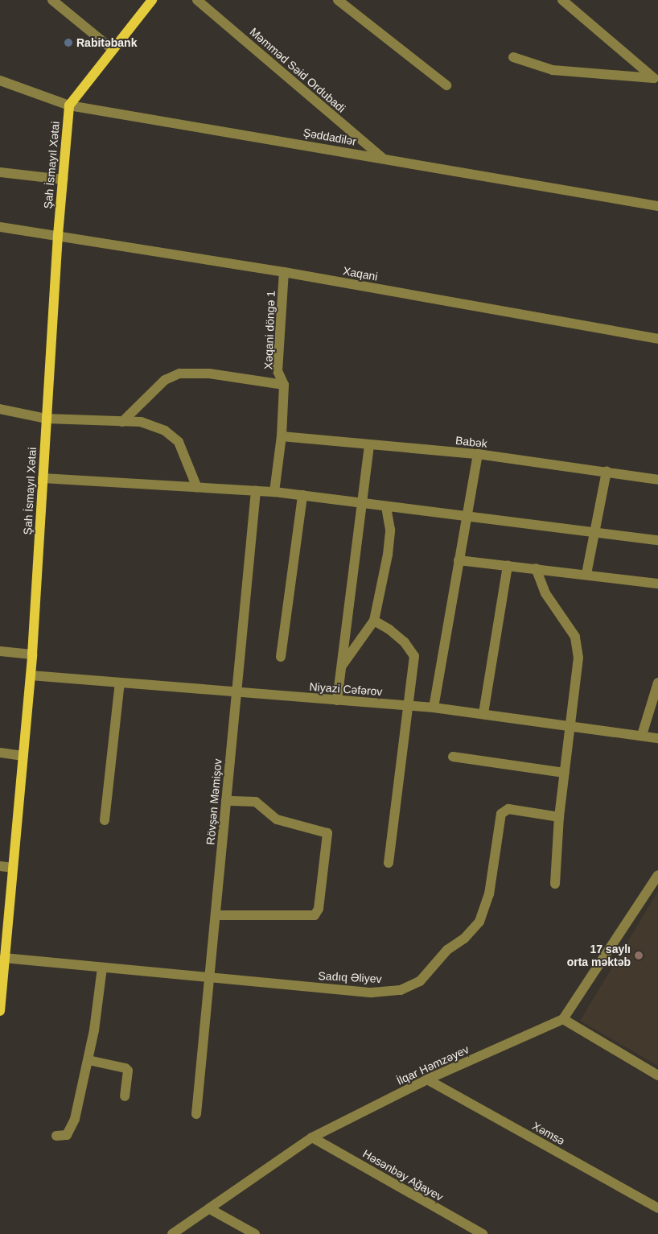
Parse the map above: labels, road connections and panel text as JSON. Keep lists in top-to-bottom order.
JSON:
{
  "streets": {
    "main road": ["Şah İsmayıl Xətai"],
    "street": [
      "Məmməd Səid Ordubadi",
      "Şəddadilər",
      "Xaqani",
      "Xəqani döngə 1",
      "Babək",
      "Niyazi Cəfərov",
      "Rövşən Məmişov",
      "Sadıq Əliyev",
      "İlqar Həmzəyev",
      "Xəmsə",
      "Həsənbəy Ağayev"
    ]
  },
  "crossings": [
    ["Məmməd Səid Ordubadi", "Şəddadilər"],
    ["Şəddadilər", "Şah İsmayıl Xətai"],
    ["Şah İsmayıl Xətai", "Xaqani"],
    ["Şah İsmayıl Xətai", "Niyazi Cəfərov"],
    ["Şah İsmayıl Xətai", "Sadıq Əliyev"],
    ["Xaqani", "Xəqani döngə 1"],
    ["Xəqani döngə 1", "Babək"],
    ["Niyazi Cəfərov", "Rövşən Məmişov"],
    ["Rövşən Məmişov", "Sadıq Əliyev"],
    ["İlqar Həmzəyev", "Xəmsə"],
    ["İlqar Həmzəyev", "Həsənbəy Ağayev"]
  ],
  "places": ["Rabitəbank", "17 saylı orta məktəb"]
}
